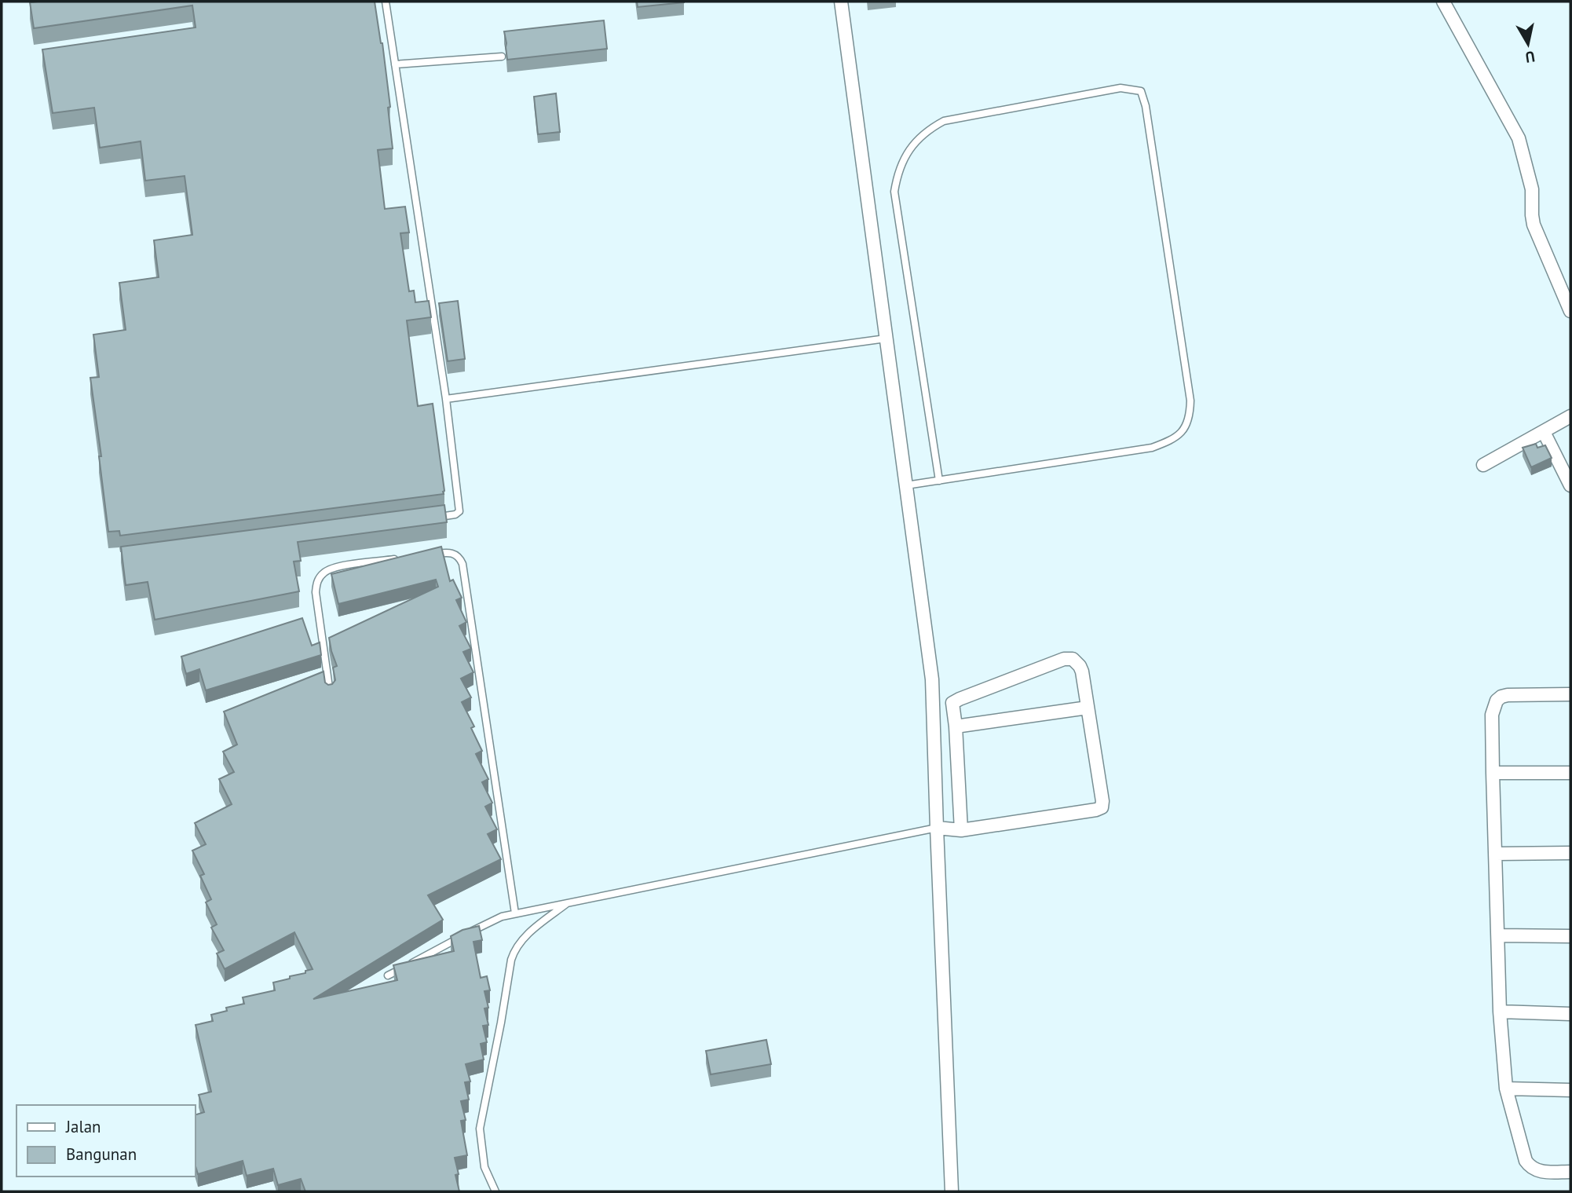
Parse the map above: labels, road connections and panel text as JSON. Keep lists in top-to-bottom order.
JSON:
{
  "legend": ["Jalan", "Bangunan"],
  "north": "bottom"
}
